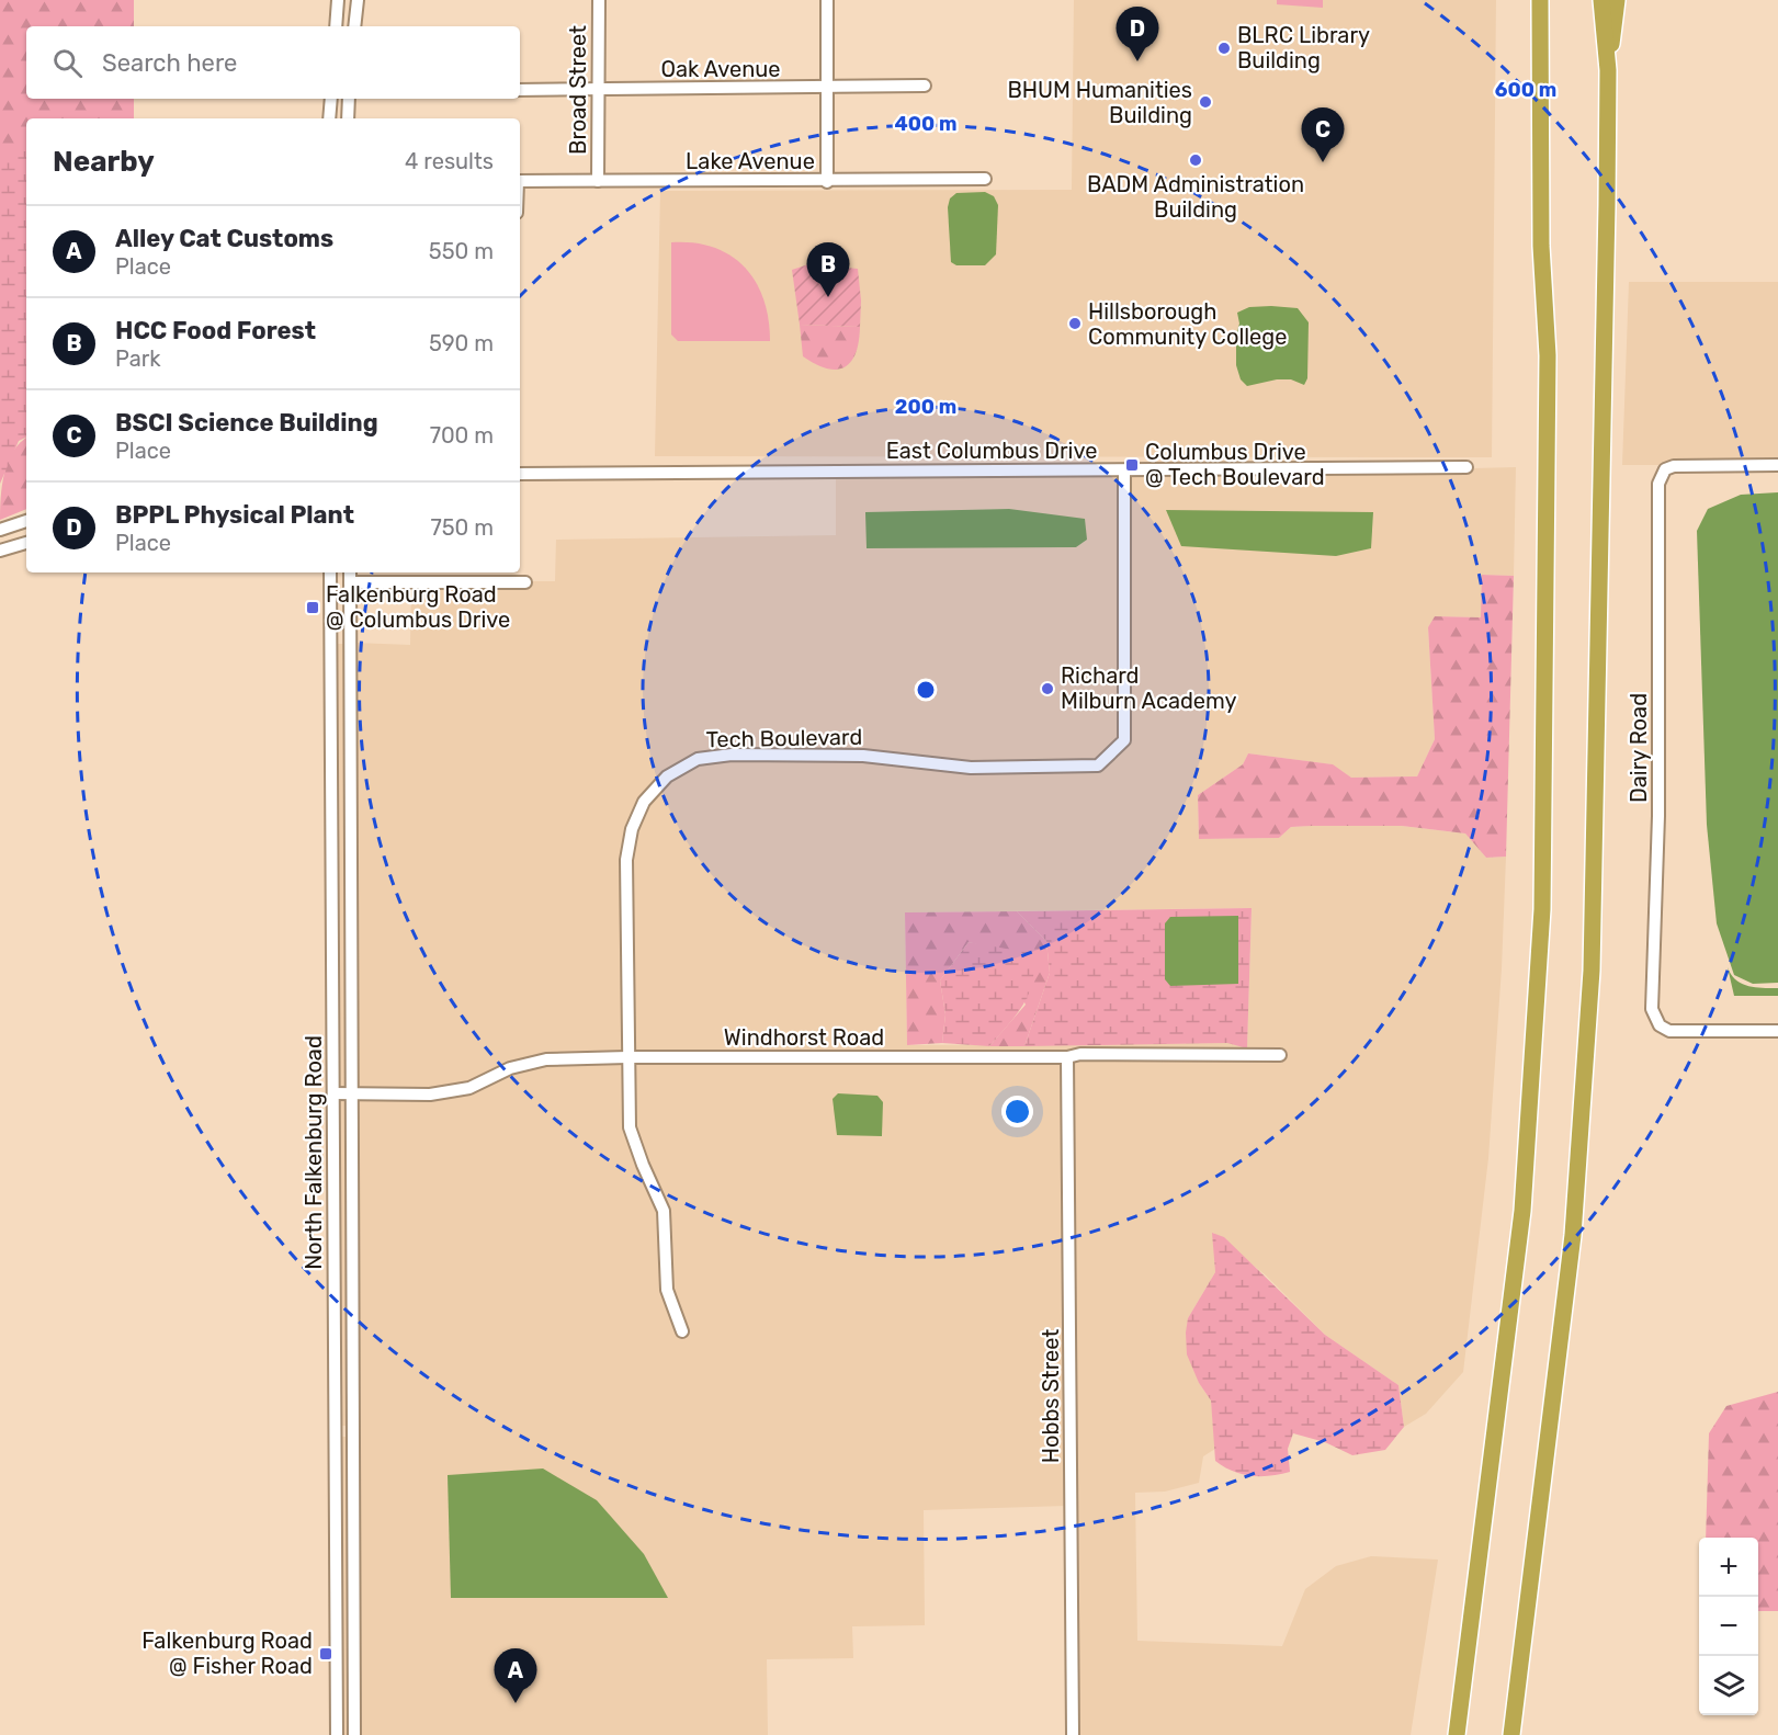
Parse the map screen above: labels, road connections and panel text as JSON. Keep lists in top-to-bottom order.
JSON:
{
  "streets": {
    "street": [
      "Oak Avenue",
      "Broad Street",
      "Lake Avenue",
      "East Columbus Drive",
      "Tech Boulevard",
      "Dairy Road",
      "Windhorst Road",
      "North Falkenburg Road",
      "Hobbs Street"
    ]
  },
  "crossings": [
    ["Oak Avenue", "Broad Street"],
    ["Broad Street", "Lake Avenue"],
    ["East Columbus Drive", "Tech Boulevard"],
    ["Tech Boulevard", "Windhorst Road"],
    ["Windhorst Road", "North Falkenburg Road"],
    ["Windhorst Road", "Hobbs Street"]
  ],
  "places": {
    "other": [
      "BLRC Library Building",
      "BHUM Humanities Building",
      "BADM Administration Building",
      "Hillsborough Community College",
      "Richard Milburn Academy"
    ],
    "transit": ["Columbus Drive @ Tech Boulevard", "Falkenburg Road @ Columbus Drive", "Falkenburg Road @ Fisher Road"]
  },
  "page": {
    "pins": [
      "D",
      "C",
      "B",
      "A"
    ],
    "search": "Search here",
    "heading": ["Nearby", "4 results"],
    "list": [
      {
        "mark": "A",
        "name": "Alley Cat Customs",
        "note": "Place",
        "value": "550 m"
      },
      {
        "mark": "B",
        "name": "HCC Food Forest",
        "note": "Park",
        "value": "590 m"
      },
      {
        "mark": "C",
        "name": "BSCI Science Building",
        "note": "Place",
        "value": "700 m"
      },
      {
        "mark": "D",
        "name": "BPPL Physical Plant",
        "note": "Place",
        "value": "750 m"
      }
    ],
    "map_buttons": ["+", "−"]
  },
  "rings": ["600 m", "400 m", "200 m"]
}
